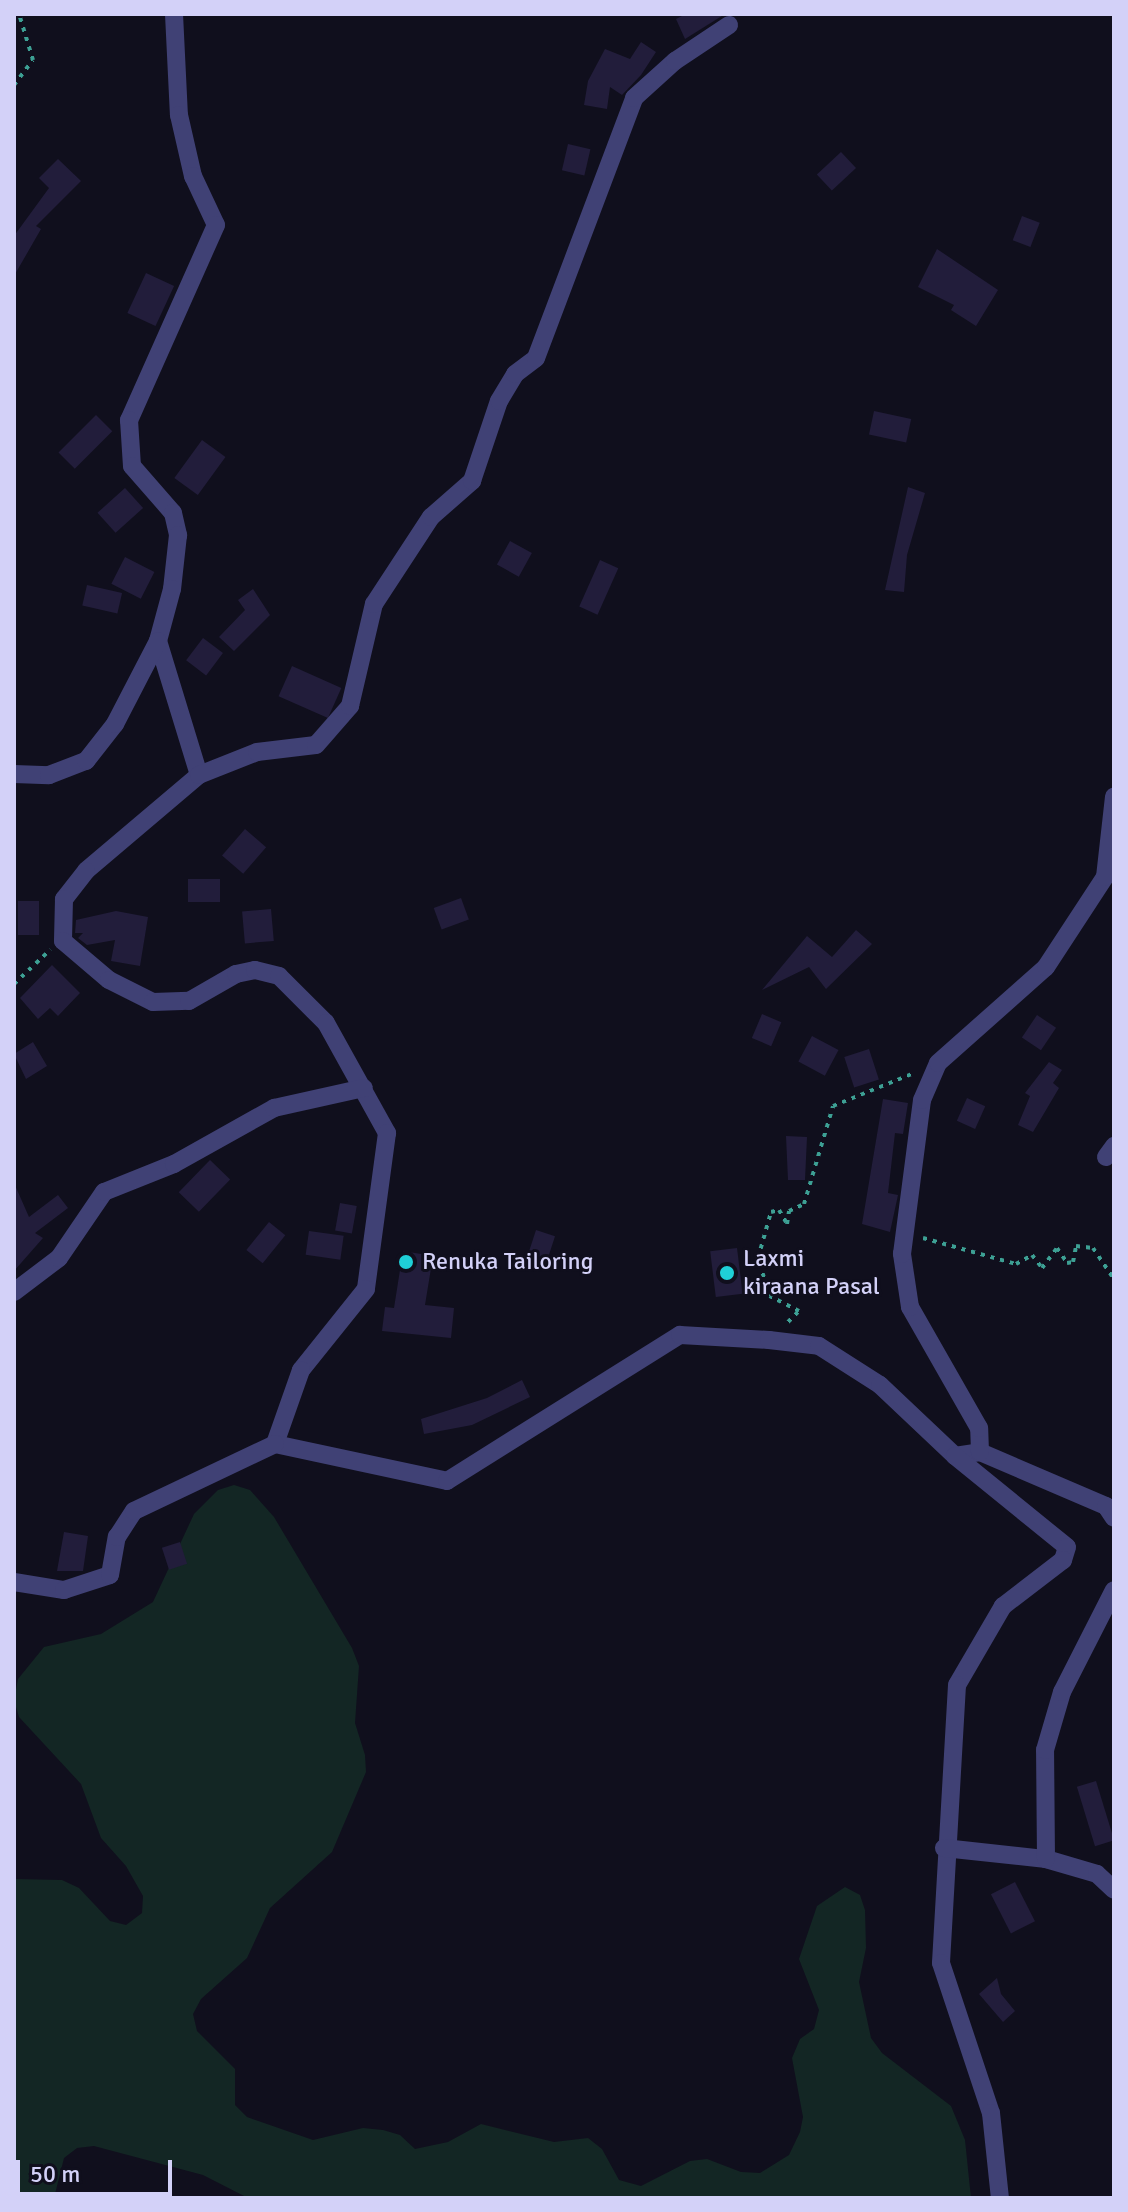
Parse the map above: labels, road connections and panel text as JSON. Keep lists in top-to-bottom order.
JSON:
{
  "places": ["Renuka Tailoring", "Laxmi kiraana Pasal"],
  "scale_bar": "50 m"
}
